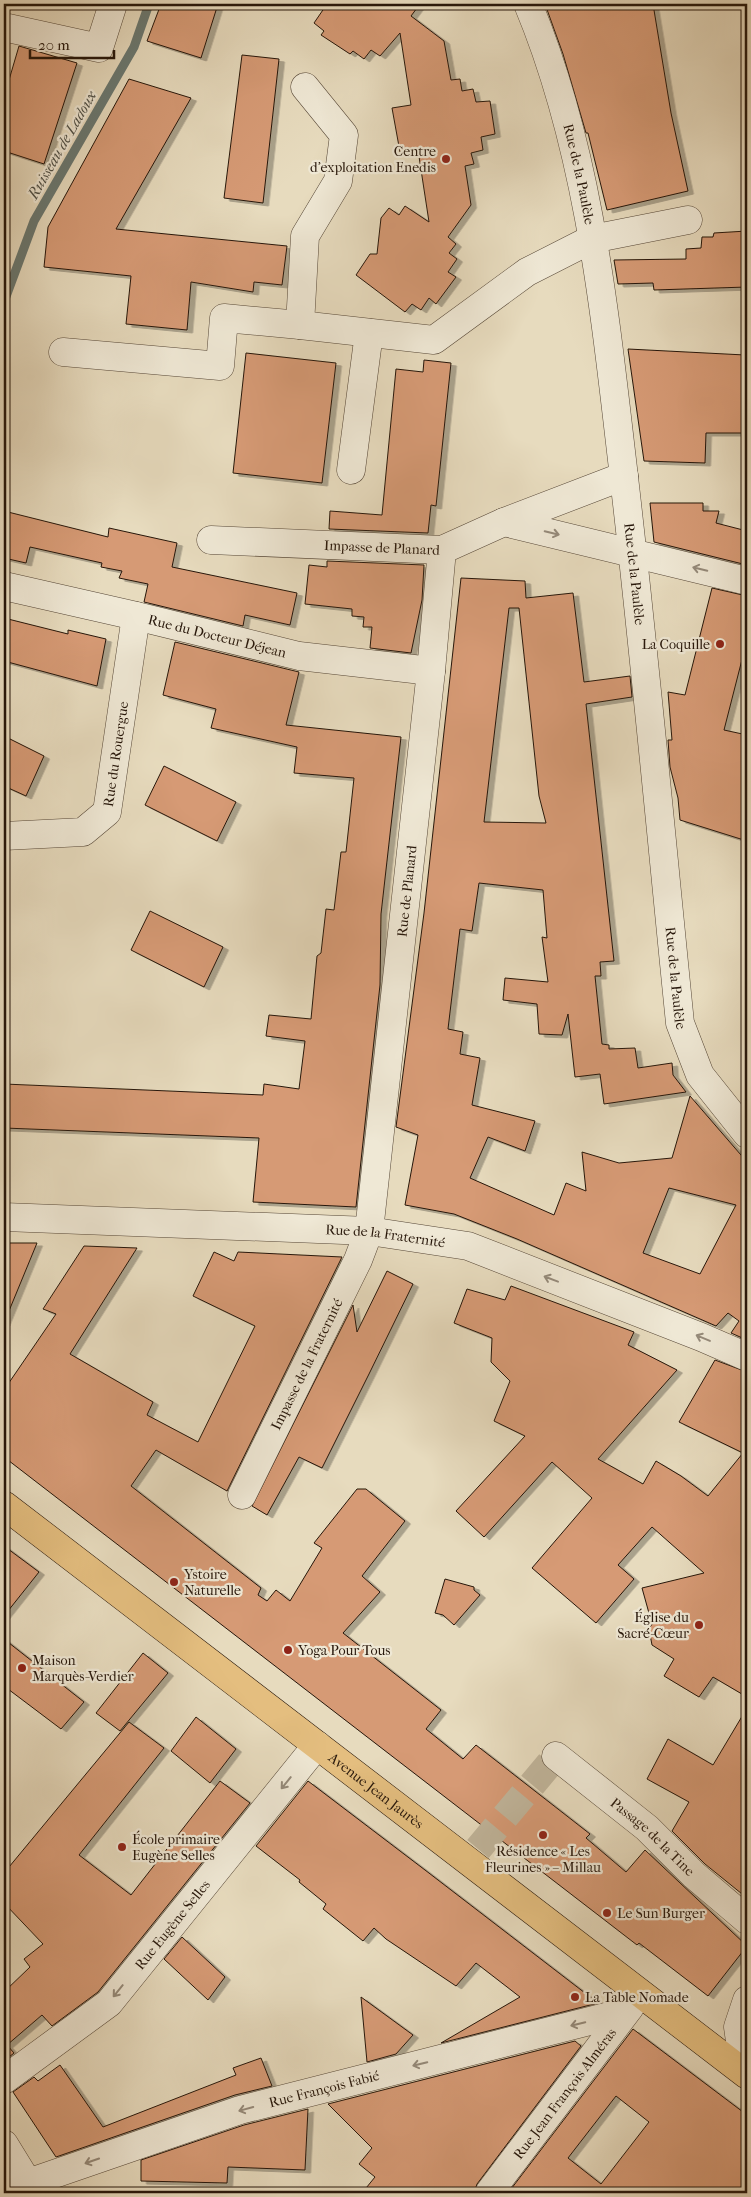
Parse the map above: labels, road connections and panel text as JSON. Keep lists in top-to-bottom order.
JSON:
{
  "streets": {
    "main road": ["Avenue Jean Jaurès"],
    "street": [
      "Rue de la Paulèle",
      "Impasse de Planard",
      "Rue du Docteur Déjean",
      "Rue du Rouergue",
      "Rue de Planard",
      "Rue de la Fraternité",
      "Impasse de la Fraternité",
      "Passage de la Tine",
      "Rue Eugène Selles",
      "Rue François Fabié",
      "Rue Jean François Alméras"
    ]
  },
  "crossings": [
    ["Rue de la Paulèle", "Impasse de Planard"],
    ["Impasse de Planard", "Rue de Planard"],
    ["Rue du Docteur Déjean", "Rue du Rouergue"],
    ["Rue du Docteur Déjean", "Rue de Planard"],
    ["Rue de Planard", "Rue de la Fraternité"],
    ["Rue de Planard", "Impasse de la Fraternité"],
    ["Rue de la Fraternité", "Impasse de la Fraternité"],
    ["Avenue Jean Jaurès", "Rue Eugène Selles"],
    ["Avenue Jean Jaurès", "Rue François Fabié"],
    ["Avenue Jean Jaurès", "Rue Jean François Alméras"],
    ["Rue François Fabié", "Rue Jean François Alméras"]
  ],
  "one_way": ["Rue de la Fraternité", "Rue Eugène Selles", "Rue François Fabié"],
  "water": ["Ruisseau de Ladoux"],
  "places": [
    "Centre d'exploitation Enedis",
    "La Coquille",
    "Ystoire Naturelle",
    "Église du Sacré-Cœur",
    "Yoga Pour Tous",
    "Maison Marquès-Verdier",
    "Résidence « Les Fleurines » – Millau",
    "École primaire Eugène Selles",
    "Le Sun Burger",
    "La Table Nomade"
  ],
  "scale_bar": "20 m"
}
